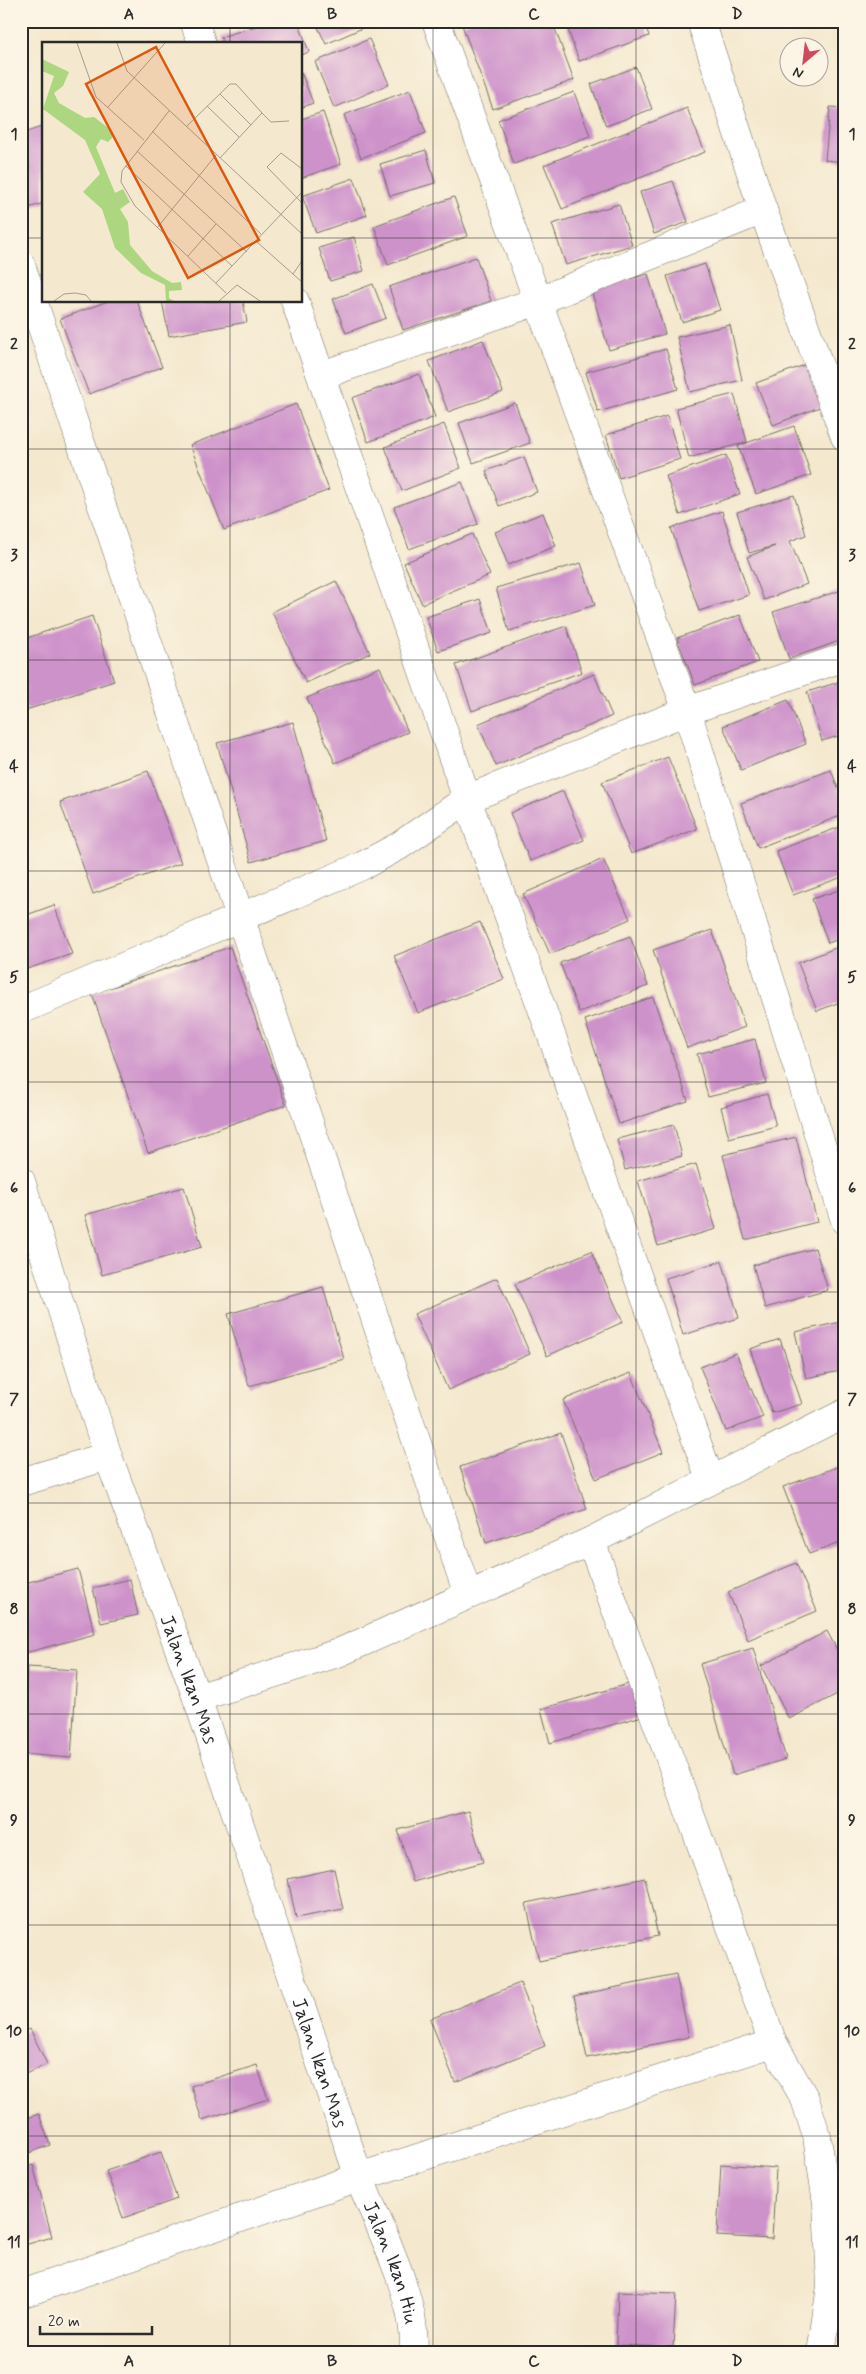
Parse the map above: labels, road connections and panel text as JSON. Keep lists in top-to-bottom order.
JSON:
{
  "streets": {
    "street": ["Jalan Ikan Mas", "Jalan Ikan Hiu"]
  },
  "crossings": [
    ["Jalan Ikan Mas", "Jalan Ikan Hiu"]
  ],
  "scale_bar": "20 m",
  "north": "bottom left",
  "grid": {
    "columns": [
      "A",
      "B",
      "C",
      "D"
    ],
    "rows": [
      "1",
      "2",
      "3",
      "4",
      "5",
      "6",
      "7",
      "8",
      "9",
      "10",
      "11"
    ]
  }
}
